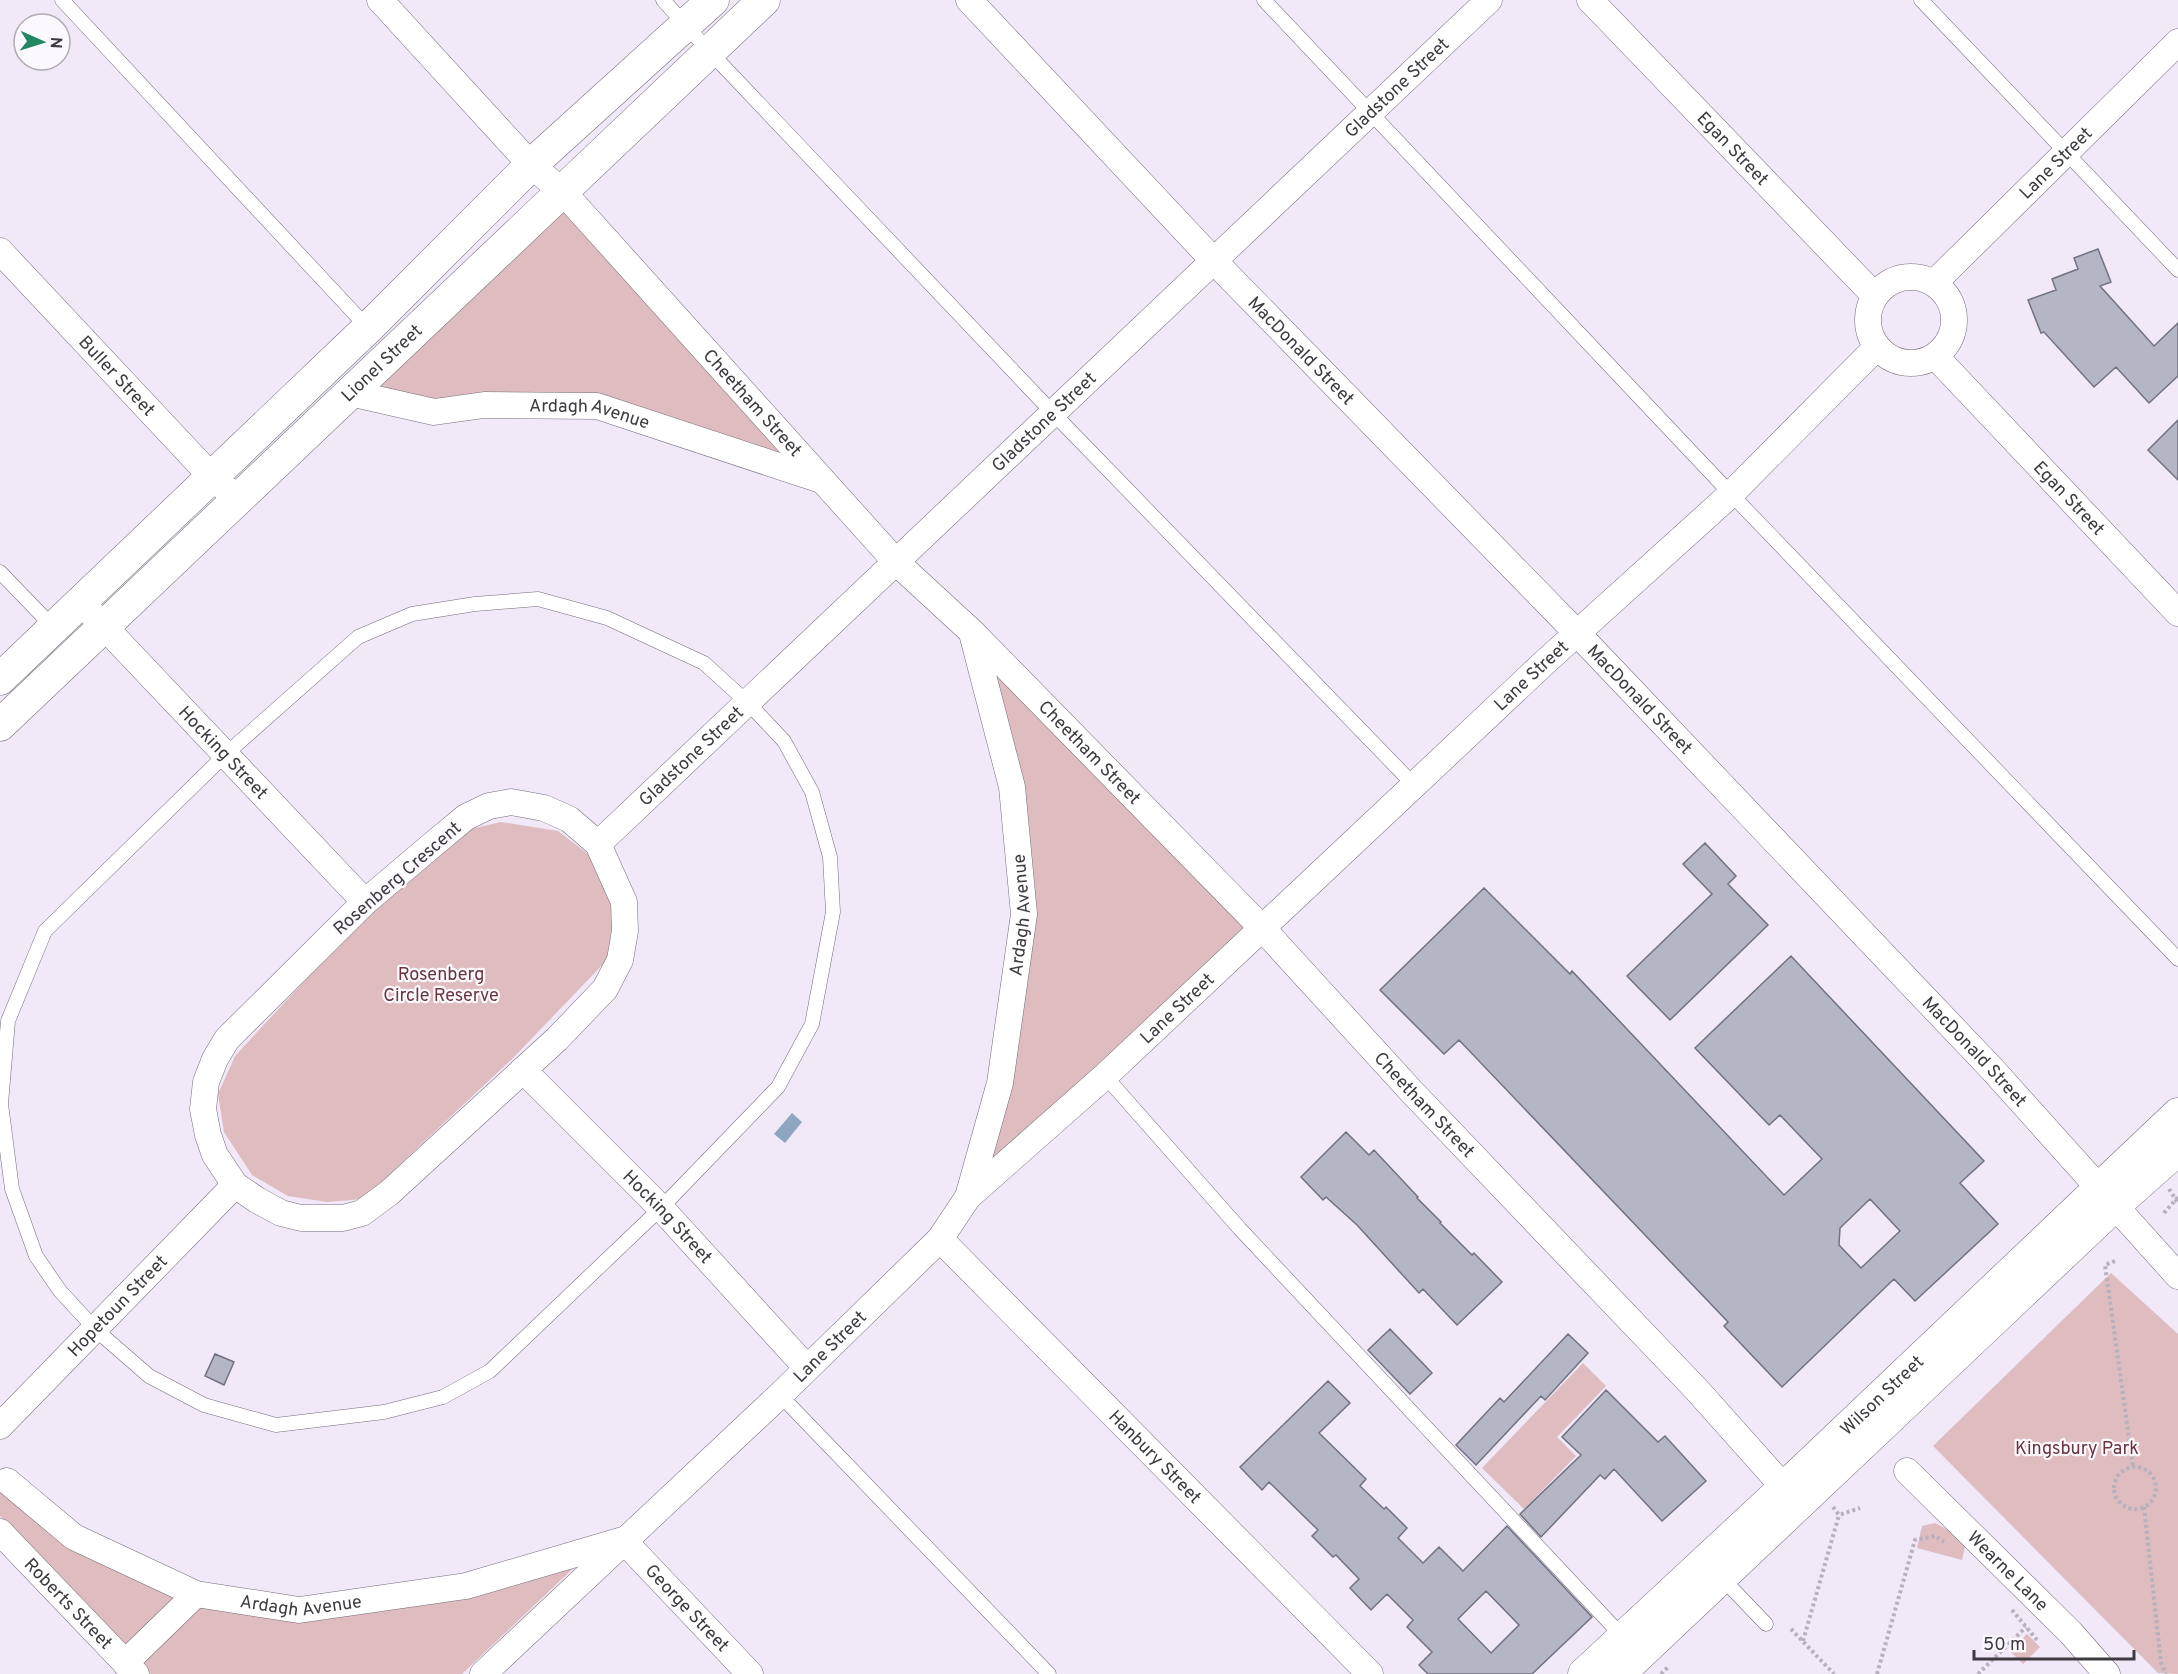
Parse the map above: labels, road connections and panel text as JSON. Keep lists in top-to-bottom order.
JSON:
{
  "streets": {
    "street": [
      "Gladstone Street",
      "Egan Street",
      "Lane Street",
      "MacDonald Street",
      "Lionel Street",
      "Buller Street",
      "Cheetham Street",
      "Ardagh Avenue",
      "Hocking Street",
      "Rosenberg Crescent",
      "Hopetoun Street",
      "Wilson Street",
      "Hanbury Street",
      "Wearne Lane",
      "Roberts Street",
      "George Street"
    ]
  },
  "crossings": [
    ["Gladstone Street", "MacDonald Street"],
    ["Gladstone Street", "Cheetham Street"],
    ["Gladstone Street", "Rosenberg Crescent"],
    ["Egan Street", "Lane Street"],
    ["Lane Street", "MacDonald Street"],
    ["Lane Street", "Cheetham Street"],
    ["Lane Street", "Ardagh Avenue"],
    ["Lane Street", "Hocking Street"],
    ["Lane Street", "Hanbury Street"],
    ["Lane Street", "George Street"],
    ["MacDonald Street", "Wilson Street"],
    ["Lionel Street", "Buller Street"],
    ["Lionel Street", "Cheetham Street"],
    ["Lionel Street", "Ardagh Avenue"],
    ["Lionel Street", "Hocking Street"],
    ["Cheetham Street", "Ardagh Avenue"],
    ["Cheetham Street", "Wilson Street"],
    ["Ardagh Avenue", "George Street"],
    ["Hocking Street", "Rosenberg Crescent"],
    ["Rosenberg Crescent", "Hopetoun Street"]
  ],
  "parks": ["Rosenberg Circle Reserve", "Kingsbury Park"],
  "scale_bar": "50 m",
  "north": "right"
}
